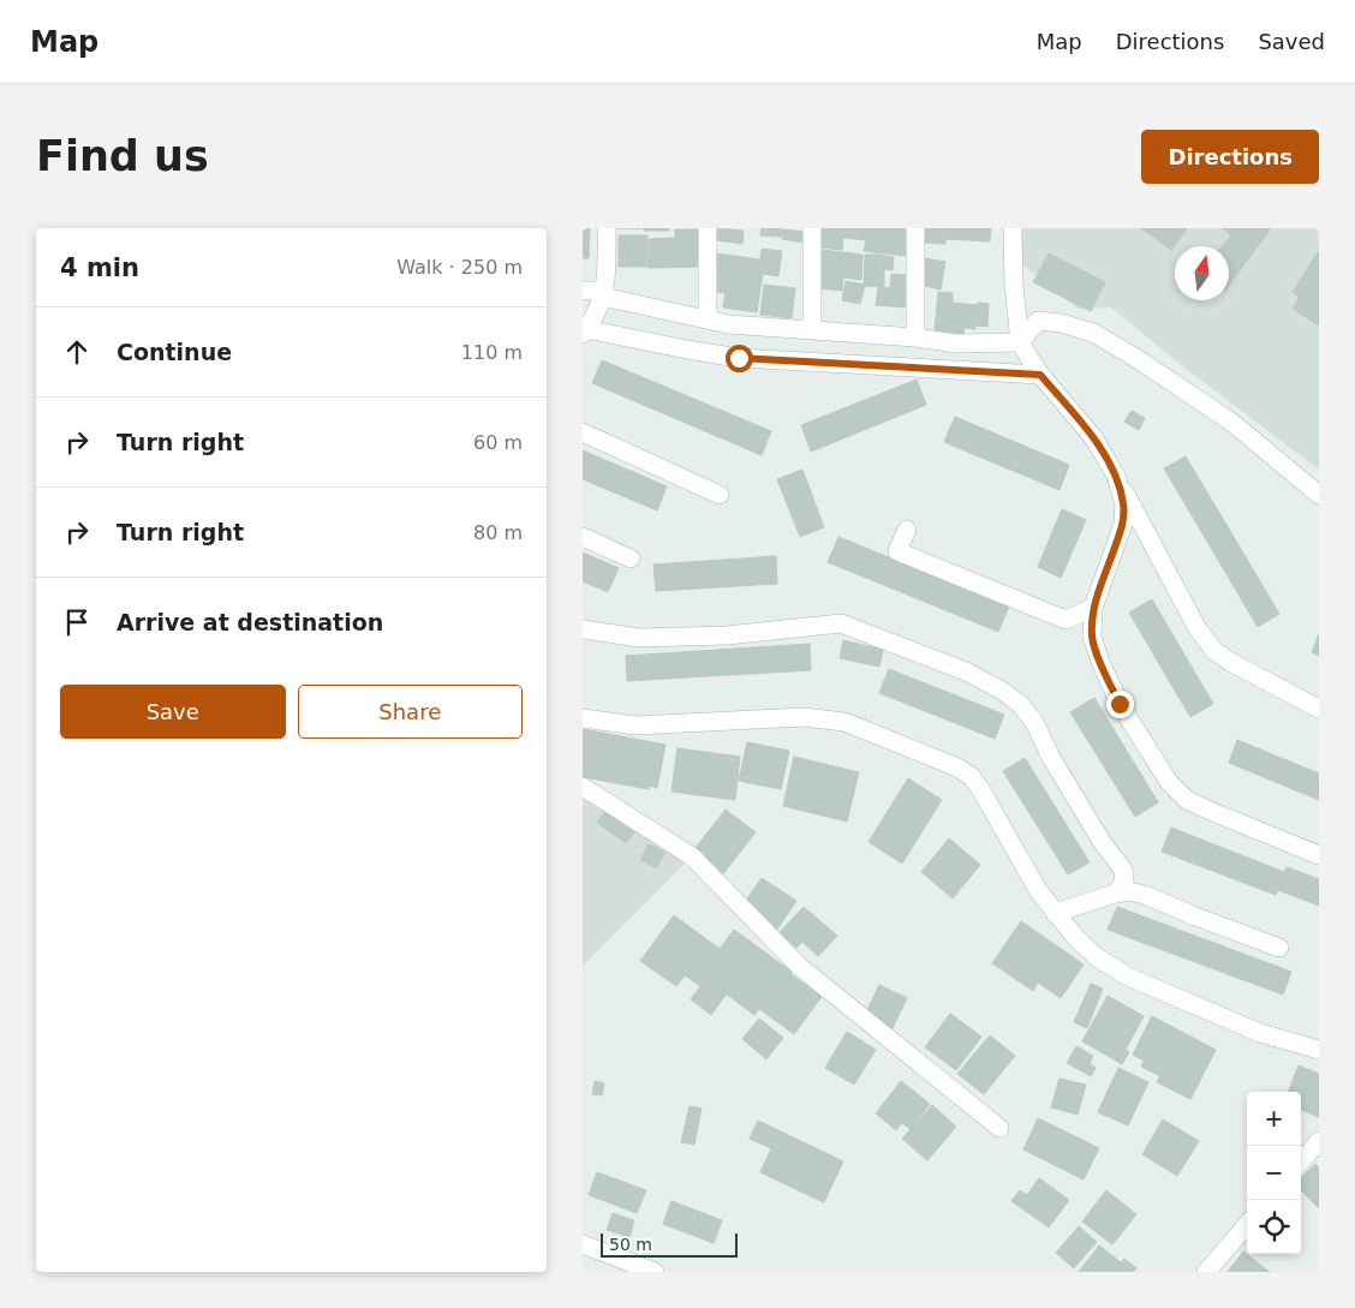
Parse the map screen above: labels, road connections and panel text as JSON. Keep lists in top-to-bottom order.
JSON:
{
  "scale_bar": "50 m",
  "north": "top",
  "page": {
    "header": "Map",
    "nav": ["Map", "Directions", "Saved"],
    "buttons": [
      "Directions",
      ["Save", "Share"]
    ],
    "title": "Find us",
    "heading": ["4 min", "Walk · 250 m"],
    "list": [
      ["Continue", "110 m"],
      ["Turn right", "60 m"],
      ["Turn right", "80 m"],
      "Arrive at destination"
    ],
    "map_buttons": ["+", "−"],
    "scale": "50 m"
  }
}
